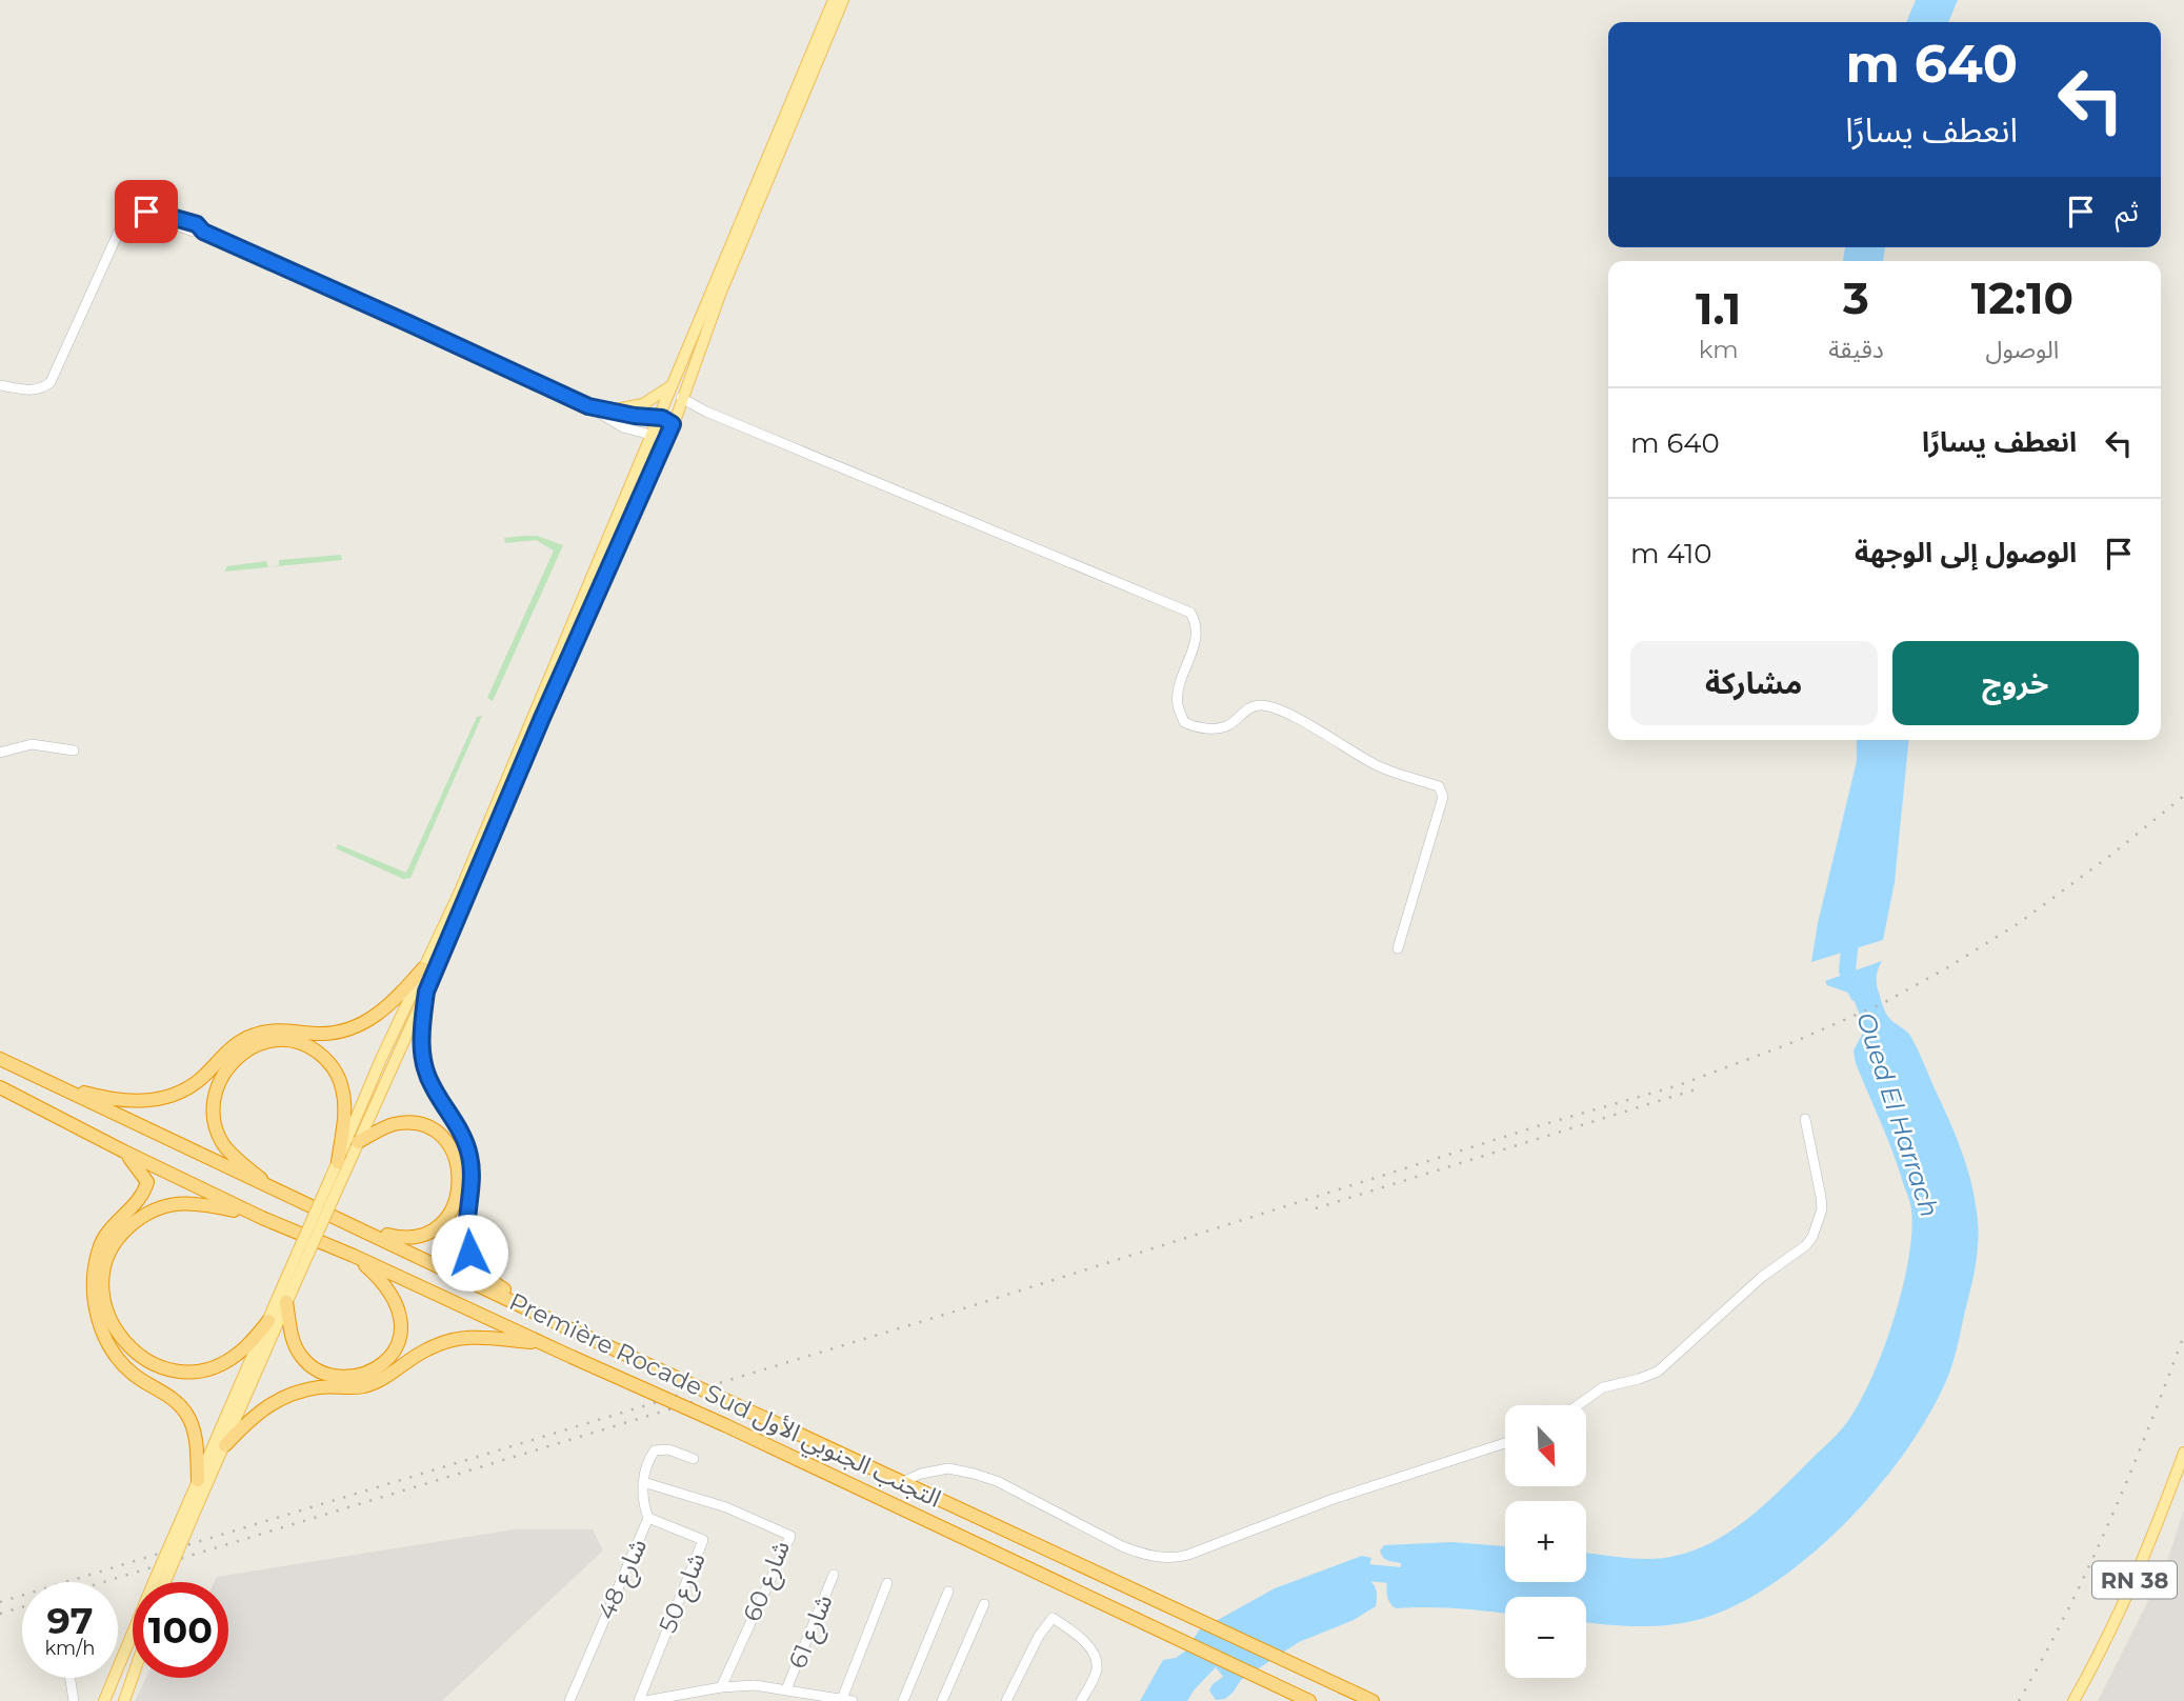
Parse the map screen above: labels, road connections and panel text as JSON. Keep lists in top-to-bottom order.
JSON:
{
  "streets": {
    "highway": ["Première Rocade Sud التجنب الجنوبي الأول"],
    "main road": ["RN 38"],
    "street": [
      "شارع 48",
      "شارع 60",
      "شارع 50",
      "شارع 61"
    ]
  },
  "crossings": [
    ["شارع 48", "شارع 60"],
    ["شارع 48", "شارع 50"]
  ],
  "water": ["Oued El Harrach"],
  "north": "bottom right",
  "page": {
    "turn": ["640 m", "انعطف يسارًا"],
    "then": "ثم",
    "eta": [
      "12:10",
      "الوصول",
      "3",
      "دقيقة",
      "1.1",
      "km"
    ],
    "list": [
      {
        "name": "انعطف يسارًا",
        "value": "640 m"
      },
      {
        "name": "الوصول إلى الوجهة",
        "value": "410 m"
      }
    ],
    "buttons": ["خروج", "مشاركة"],
    "map_buttons": ["+", "−"],
    "speed": "97 km/h",
    "limit": "100"
  }
}
